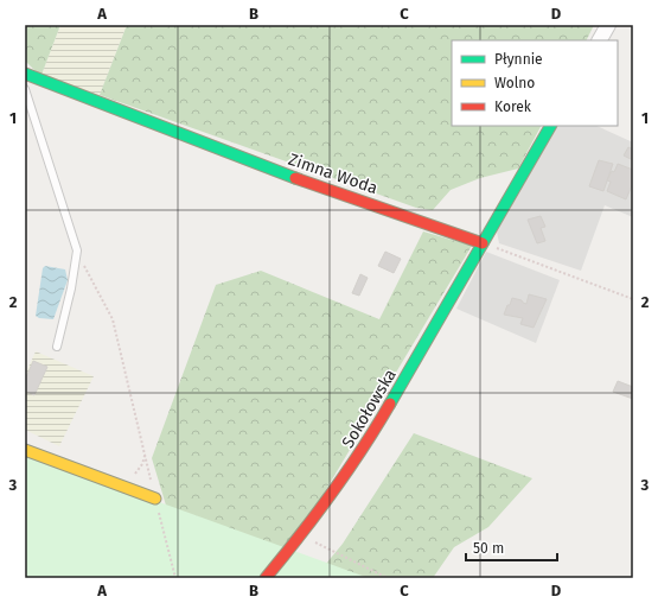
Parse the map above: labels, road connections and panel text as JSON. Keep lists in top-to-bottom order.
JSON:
{
  "streets": {
    "street": ["Zimna Woda", "Sokołowska"]
  },
  "crossings": [
    ["Zimna Woda", "Sokołowska"]
  ],
  "legend": ["Płynnie", "Wolno", "Korek"],
  "scale_bar": "50 m",
  "grid": {
    "columns": [
      "A",
      "B",
      "C",
      "D"
    ],
    "rows": ["1", "2", "3"]
  }
}
